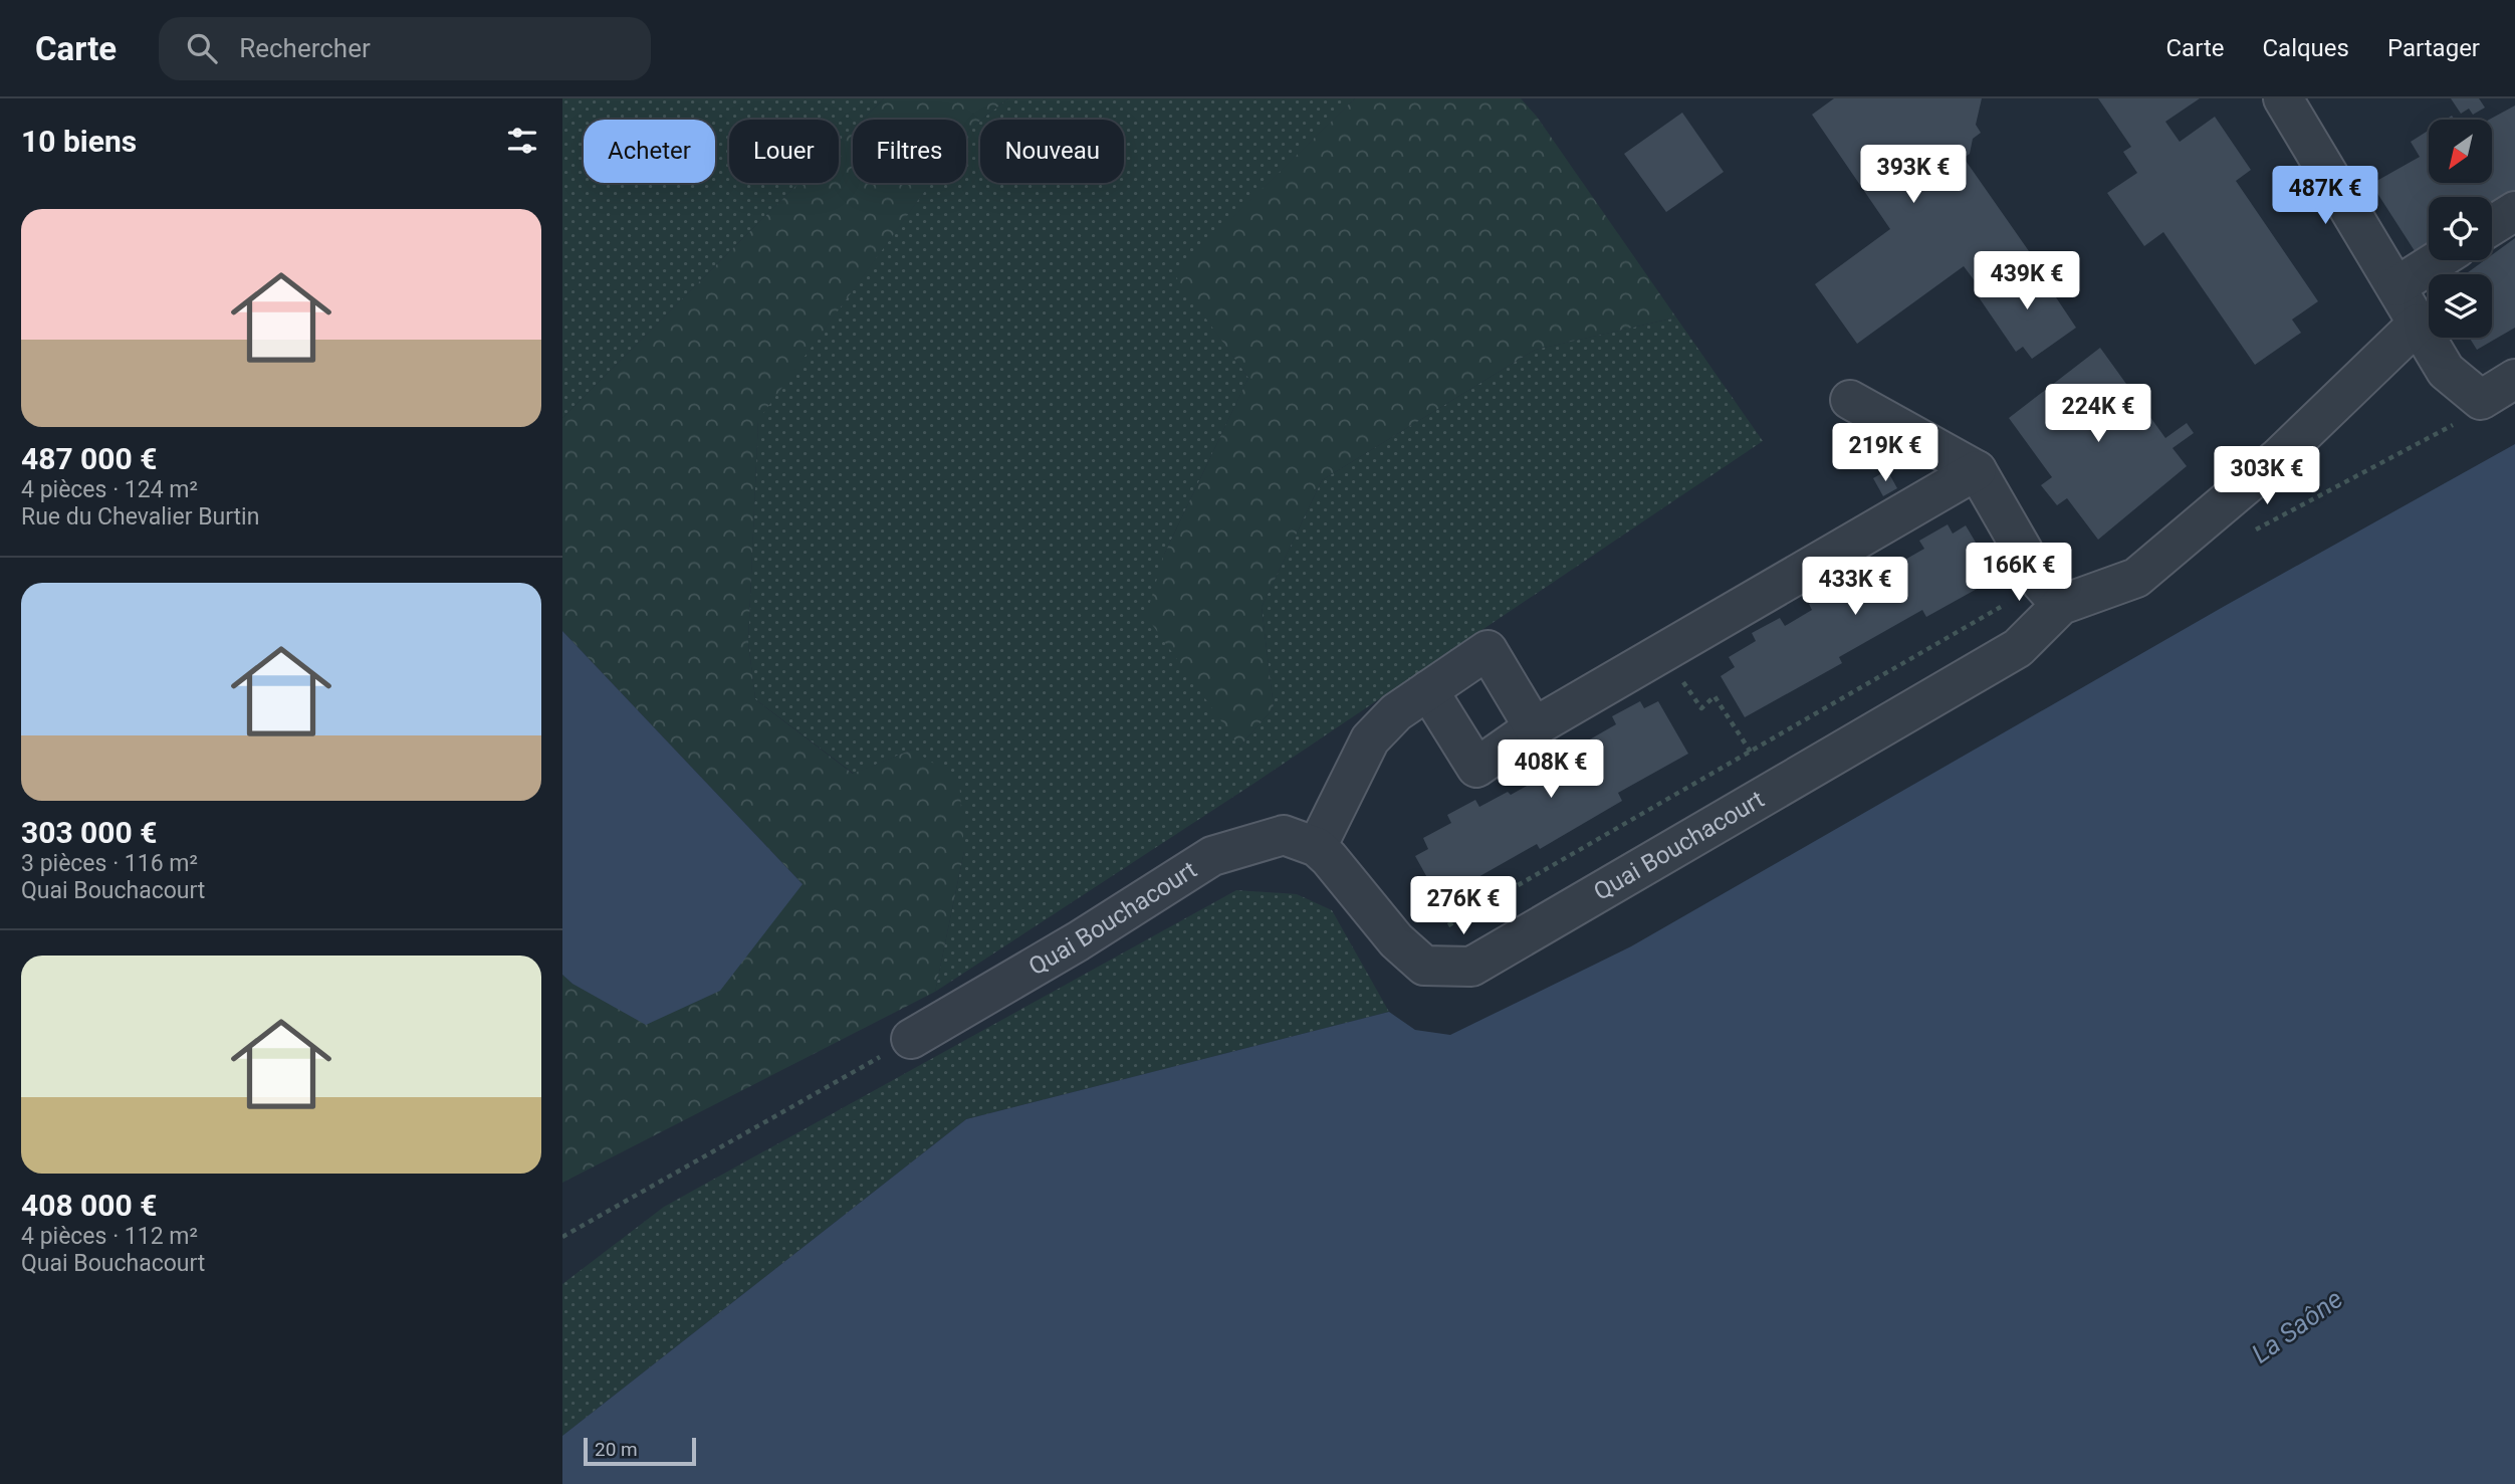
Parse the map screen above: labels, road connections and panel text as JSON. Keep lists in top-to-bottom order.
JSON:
{
  "streets": {
    "street": ["Quai Bouchacourt"]
  },
  "water": ["La Saône"],
  "scale_bar": "20 m",
  "north": "bottom left",
  "page": {
    "header": "Carte",
    "search": "Rechercher",
    "nav": ["Carte", "Calques", "Partager"],
    "heading": "10 biens",
    "chip": [
      "Acheter",
      "Louer",
      "Filtres",
      "Nouveau"
    ],
    "price": [
      "393K €",
      "487K €",
      "439K €",
      "224K €",
      "219K €",
      "303K €",
      "166K €",
      "433K €",
      "408K €",
      "276K €"
    ],
    "list": [
      {
        "name": "487 000 €",
        "note": "4 pièces · 124 m² · Rue du Chevalier Burtin"
      },
      {
        "name": "303 000 €",
        "note": "3 pièces · 116 m² · Quai Bouchacourt"
      },
      {
        "name": "408 000 €",
        "note": "4 pièces · 112 m² · Quai Bouchacourt"
      }
    ],
    "scale": "20 m"
  }
}
